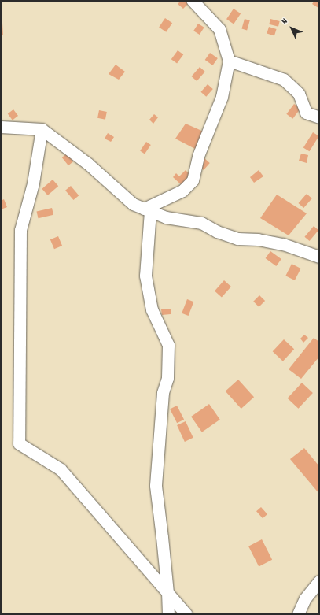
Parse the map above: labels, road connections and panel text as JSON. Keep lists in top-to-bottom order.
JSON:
{
  "north": "top left"
}
